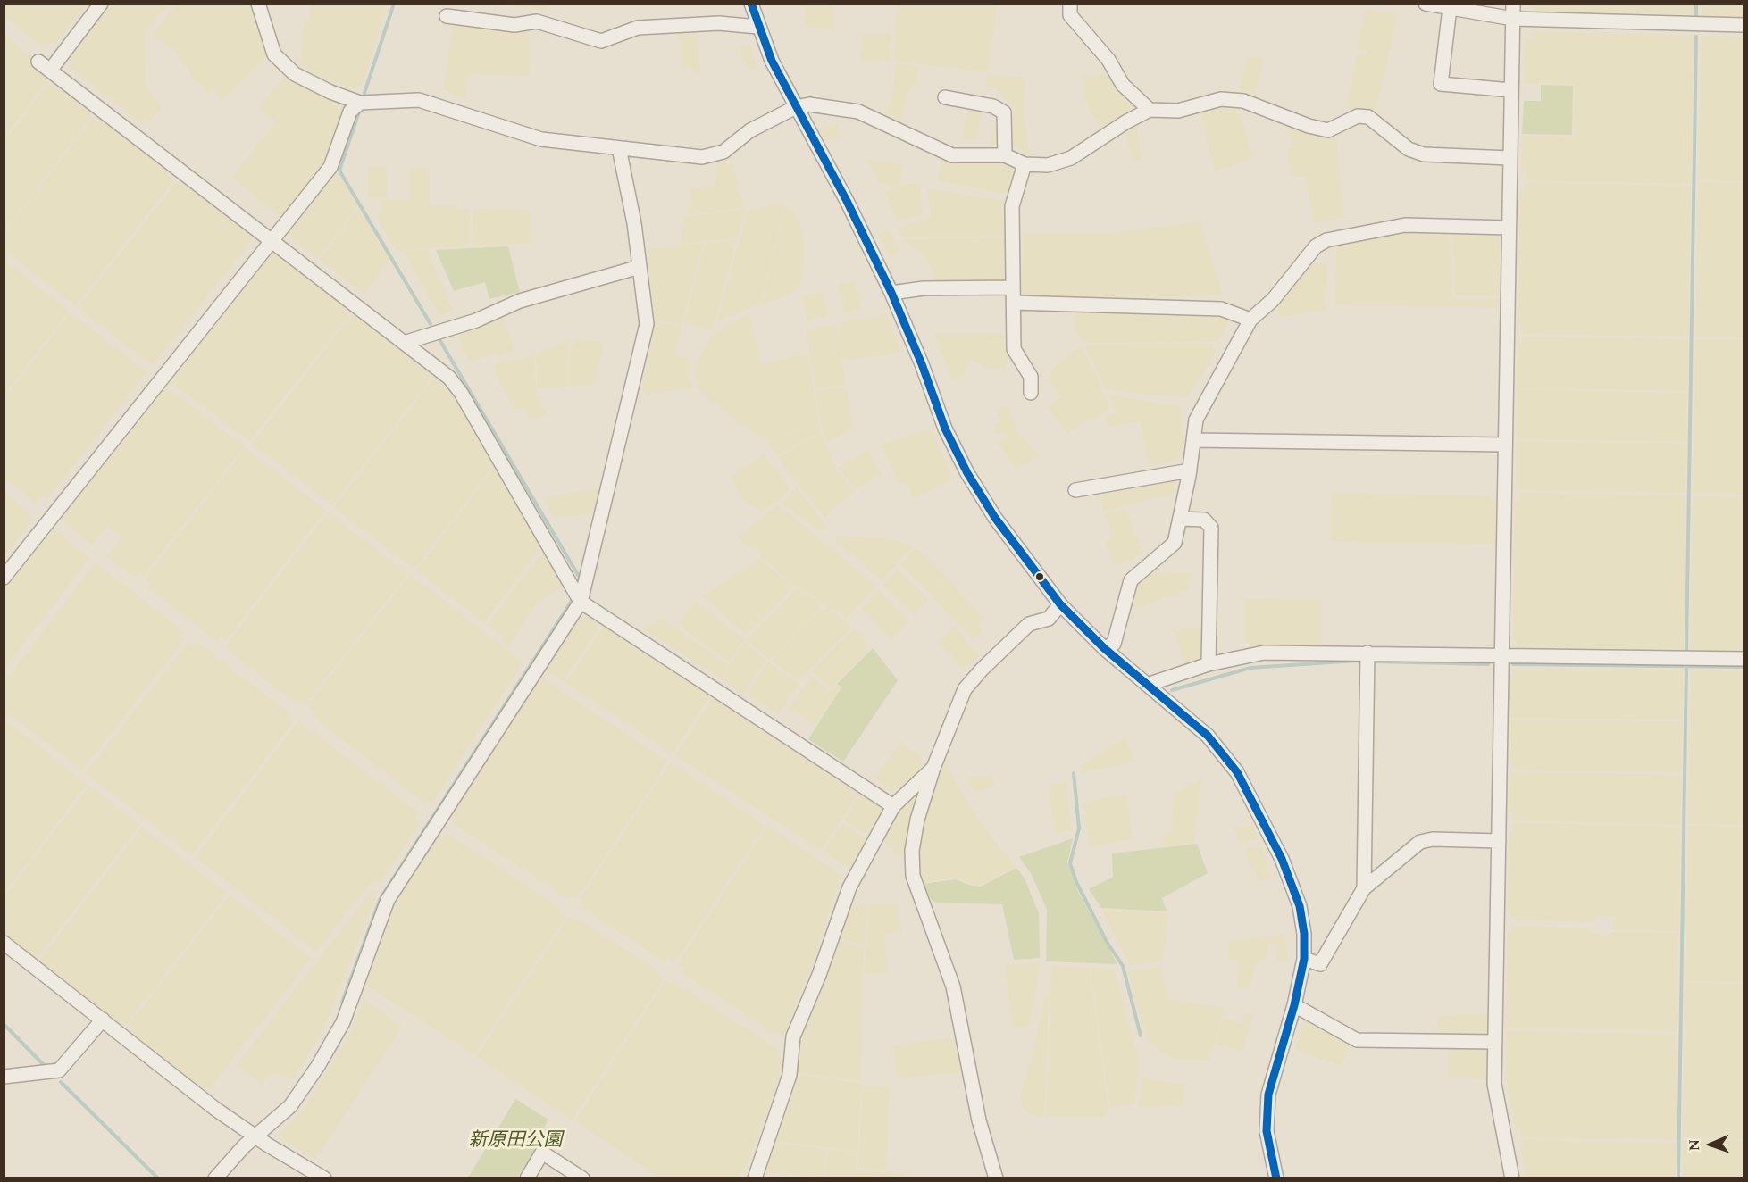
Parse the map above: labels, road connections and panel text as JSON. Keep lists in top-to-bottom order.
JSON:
{
  "parks": ["新原田公園"],
  "north": "left"
}
